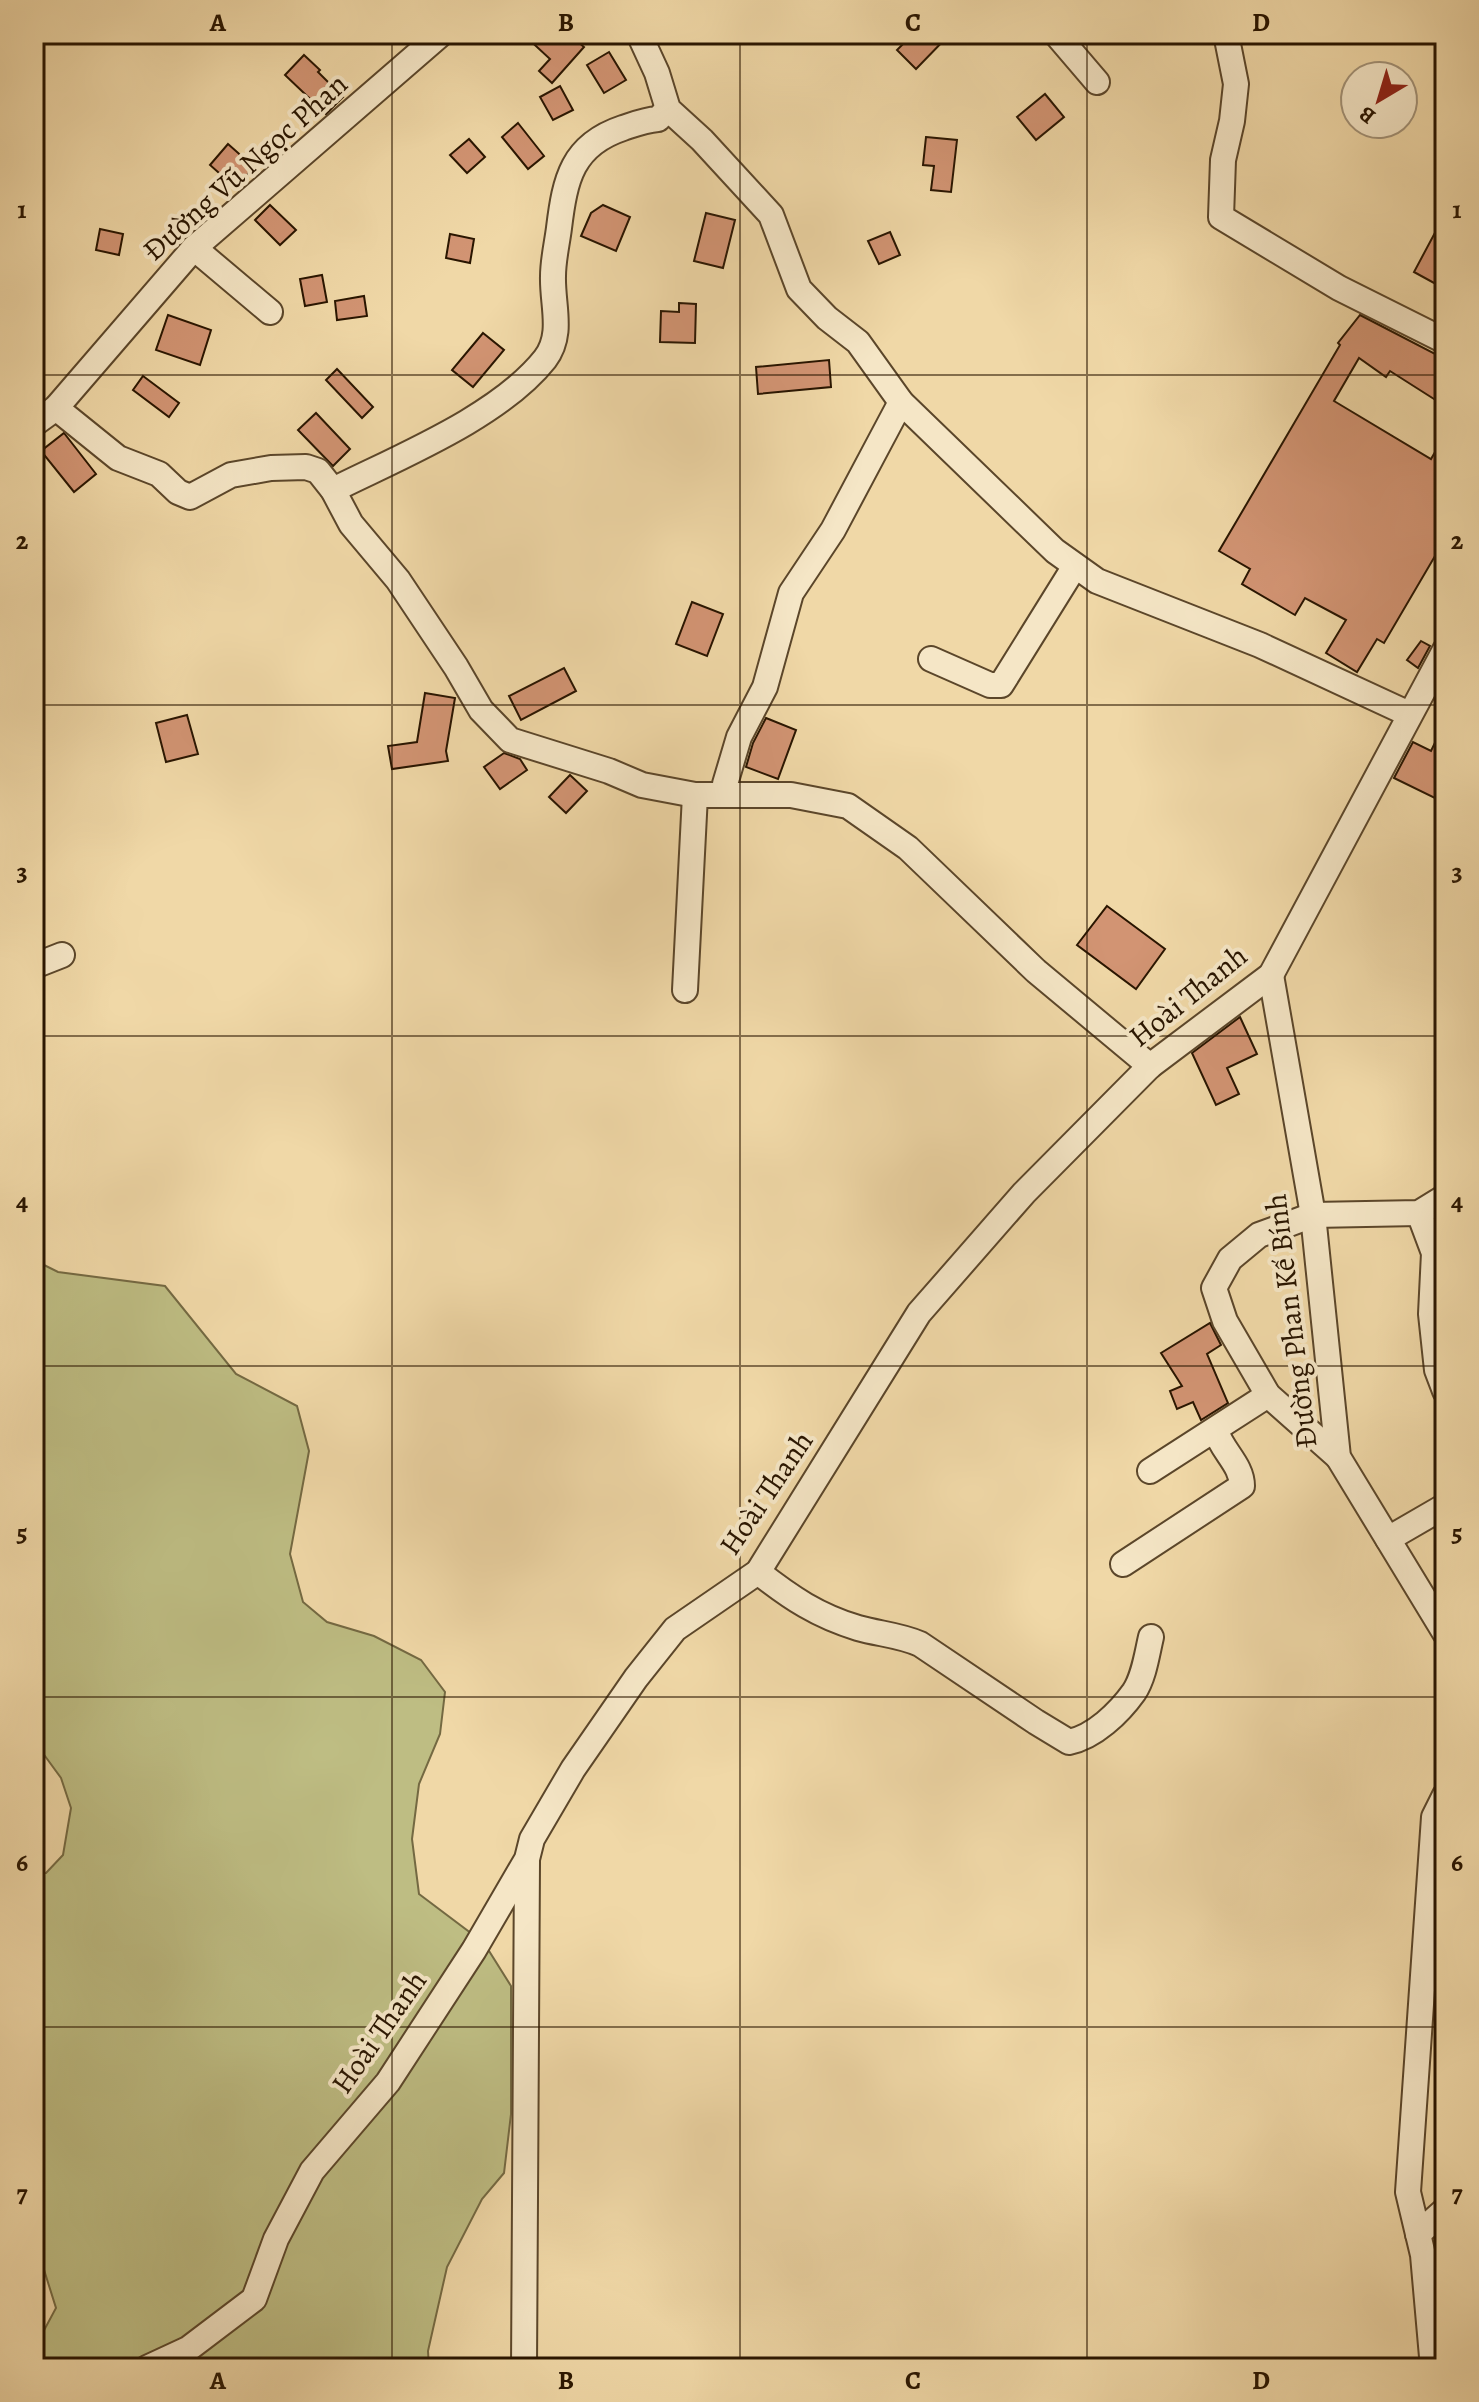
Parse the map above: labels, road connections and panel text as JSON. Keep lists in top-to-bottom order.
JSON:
{
  "streets": {
    "street": ["Đường Vũ Ngọc Phan", "Hoài Thanh", "Đường Phan Kế Bính"]
  },
  "crossings": [
    ["Hoài Thanh", "Đường Phan Kế Bính"]
  ],
  "north": "bottom left",
  "grid": {
    "columns": [
      "A",
      "B",
      "C",
      "D"
    ],
    "rows": [
      "1",
      "2",
      "3",
      "4",
      "5",
      "6",
      "7"
    ]
  }
}
